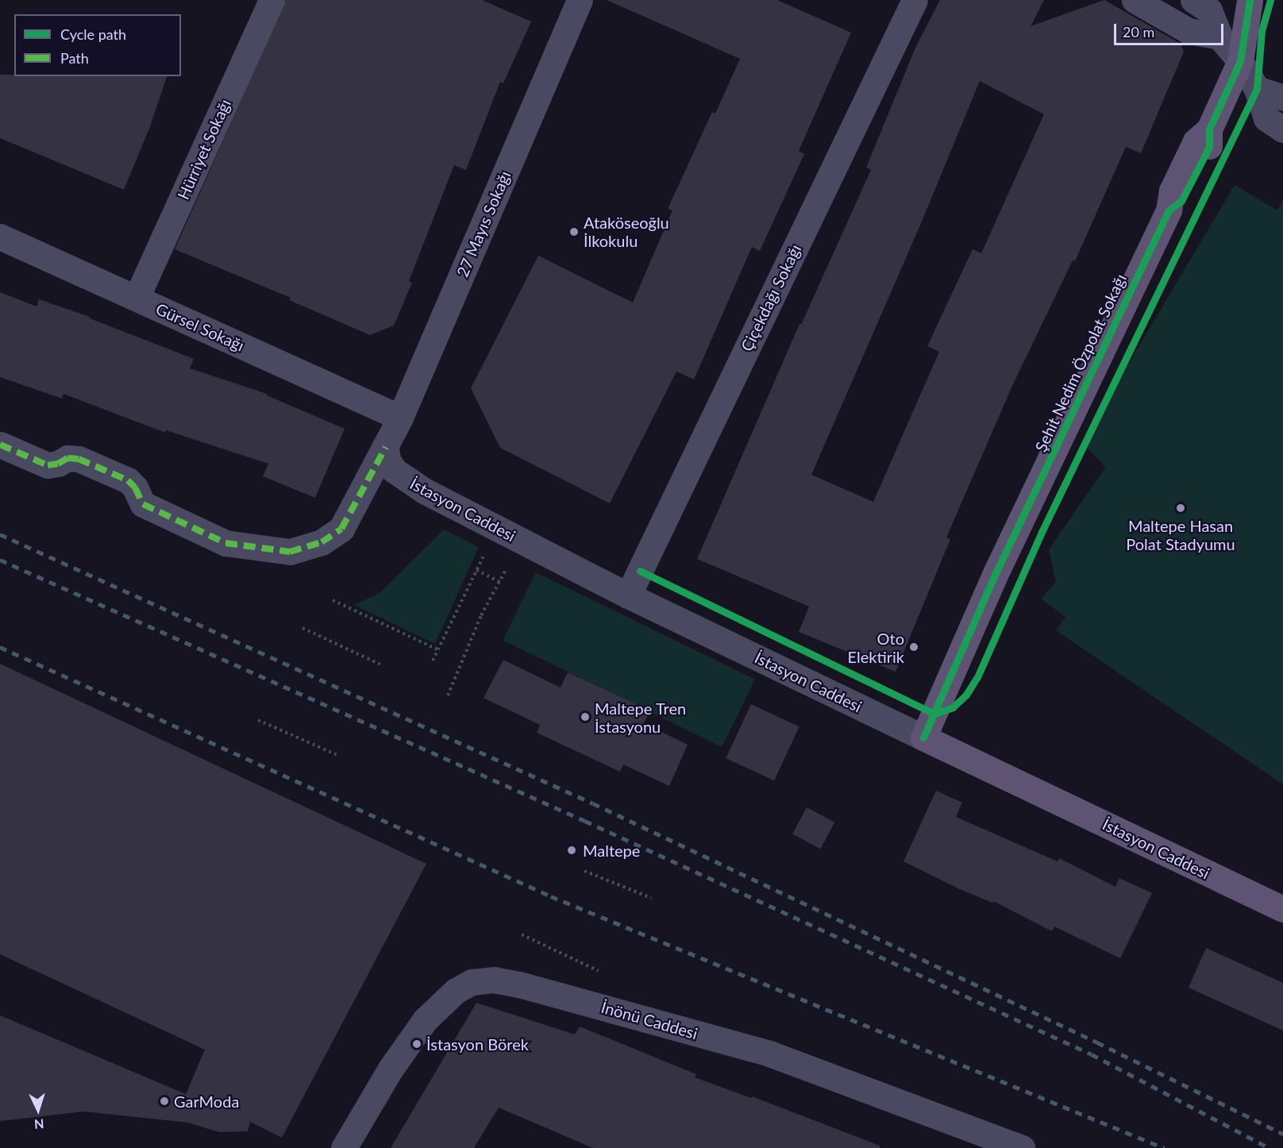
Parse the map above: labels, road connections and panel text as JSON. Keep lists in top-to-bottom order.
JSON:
{
  "streets": {
    "main road": ["Şehit Nedim Özpolat Sokağı", "İstasyon Caddesi"],
    "street": [
      "Hürriyet Sokağı",
      "27 Mayıs Sokağı",
      "Çiçekdağı Sokağı",
      "Gürsel Sokağı",
      "İnönü Caddesi"
    ]
  },
  "crossings": [
    ["Hürriyet Sokağı", "Gürsel Sokağı"],
    ["27 Mayıs Sokağı", "Gürsel Sokağı"],
    ["27 Mayıs Sokağı", "İstasyon Caddesi"],
    ["Çiçekdağı Sokağı", "İstasyon Caddesi"],
    ["Şehit Nedim Özpolat Sokağı", "İstasyon Caddesi"]
  ],
  "places": [
    "Ataköseoğlu İlkokulu",
    "Maltepe Hasan Polat Stadyumu",
    "Oto Elektirik",
    "Maltepe Tren İstasyonu",
    "Maltepe",
    "İstasyon Börek",
    "GarModa"
  ],
  "legend": ["Cycle path", "Path"],
  "scale_bar": "20 m",
  "north": "bottom"
}
